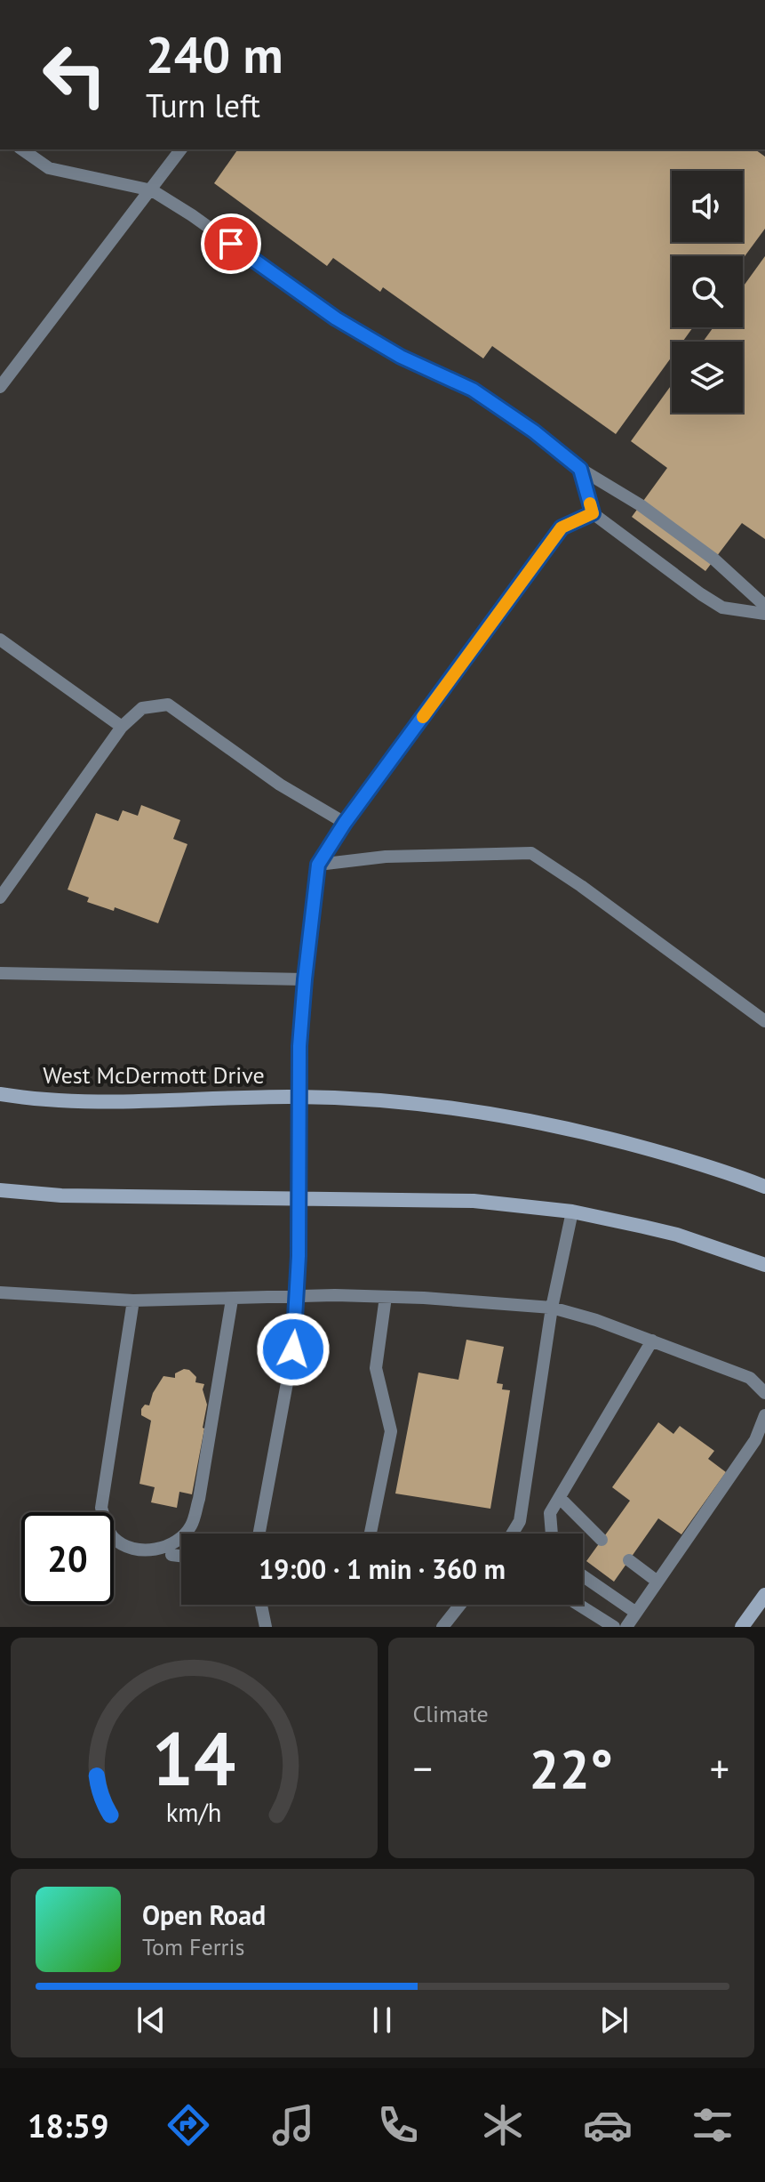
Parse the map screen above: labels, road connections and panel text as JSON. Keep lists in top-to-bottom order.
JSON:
{
  "streets": {
    "main road": ["West McDermott Drive"]
  },
  "page": {
    "turn": ["240 m", "Turn left"],
    "limit": "20",
    "trip": "19:00 · 1 min · 360 m",
    "tile": "Climate",
    "heat": ["−", "22°", "+"],
    "song": ["Open Road", "Tom Ferris"],
    "tabs": "18:59",
    "gauge": ["14", "km/h"]
  }
}
